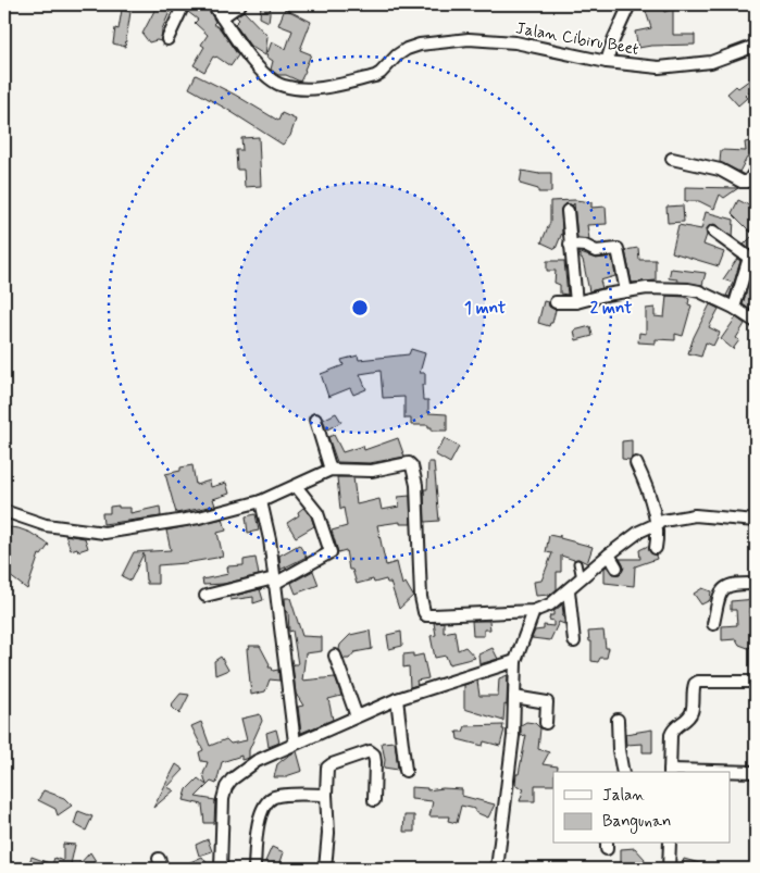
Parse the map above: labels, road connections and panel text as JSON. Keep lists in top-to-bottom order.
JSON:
{
  "streets": {
    "street": ["Jalan Cibiru Beet"]
  },
  "legend": ["Jalan", "Bangunan"],
  "rings": ["1 mnt", "2 mnt"]
}
